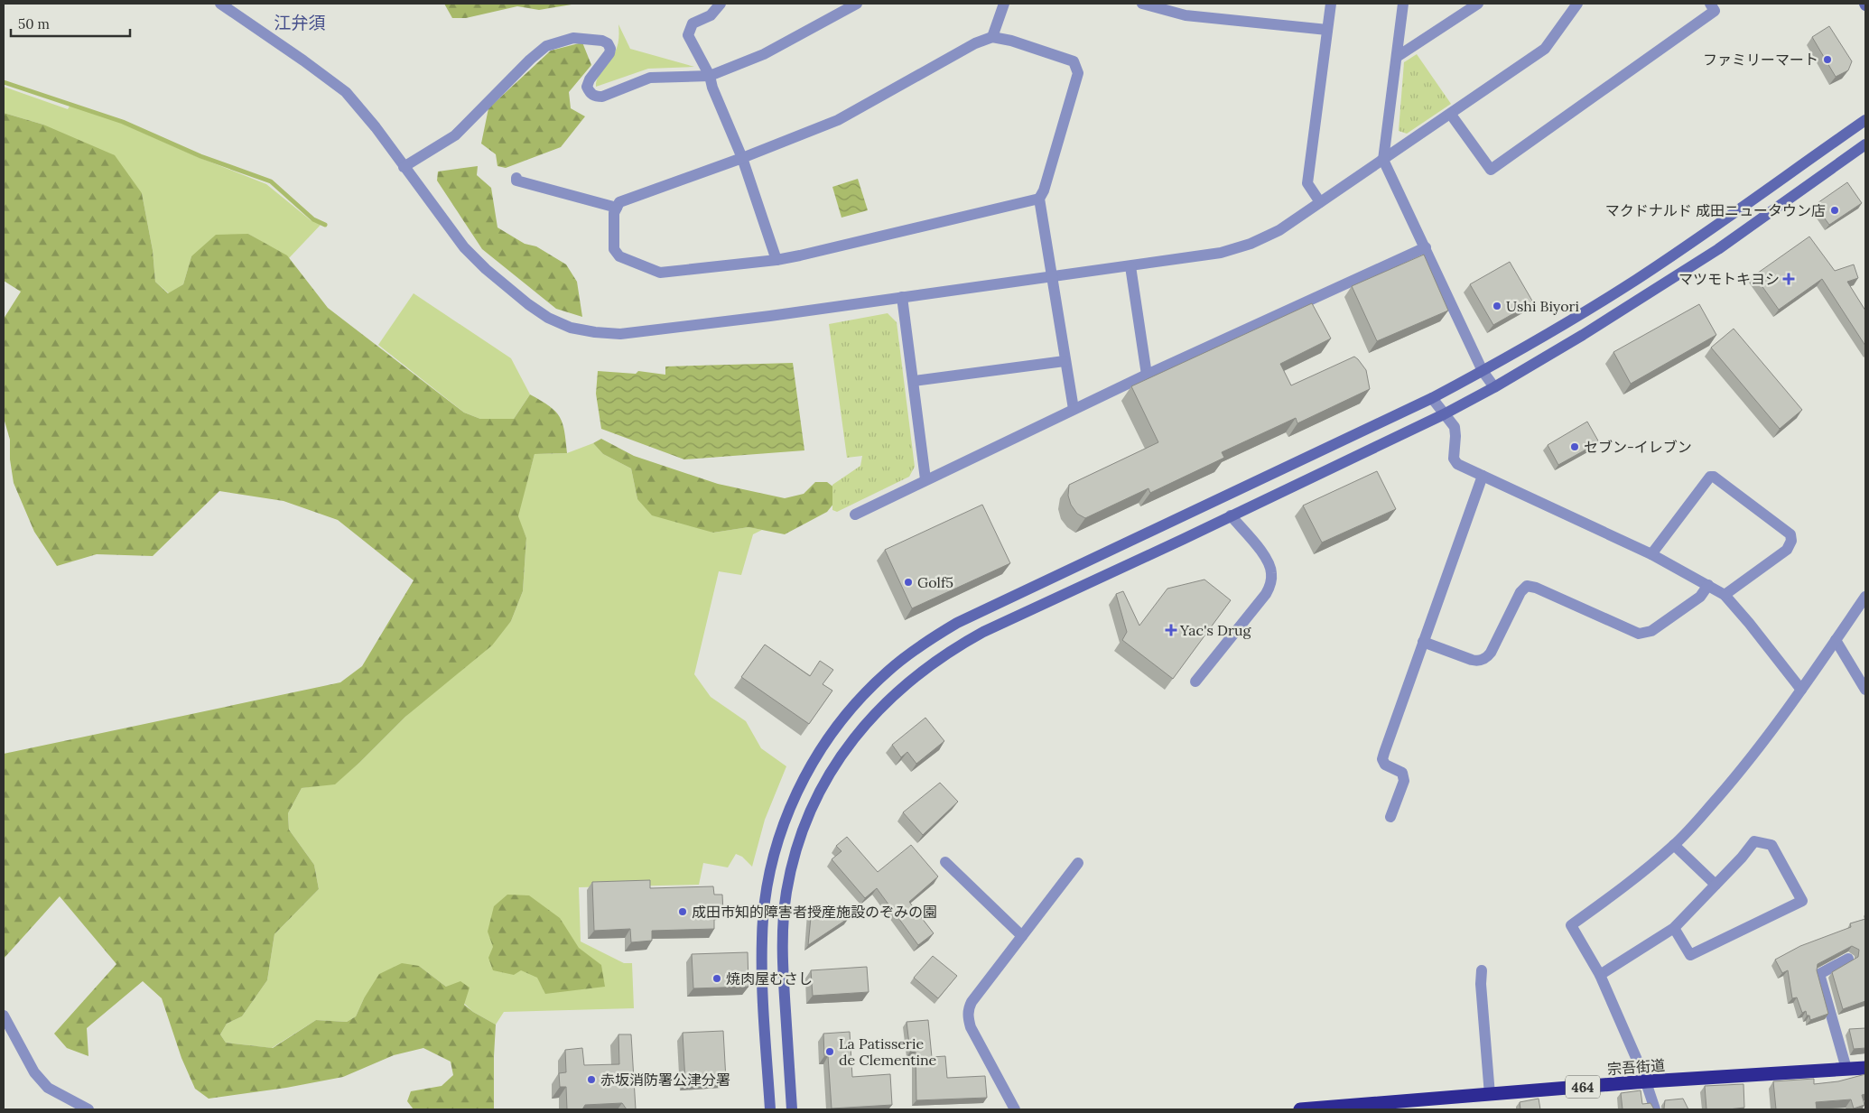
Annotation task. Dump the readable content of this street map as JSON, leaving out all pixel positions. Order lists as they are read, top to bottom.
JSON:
{
  "streets": {
    "highway": ["宗吾街道", "464"]
  },
  "districts": ["江弁須"],
  "places": {
    "other": [
      "ファミリーマート",
      "マクドナルド 成田ニュータウン店",
      "Ushi Biyori",
      "セブン-イレブン",
      "Golf5",
      "成田市知的障害者授産施設のぞみの園",
      "焼肉屋むさし",
      "La Patisserie de Clementine",
      "赤坂消防署公津分署"
    ],
    "health": ["マツモトキヨシ", "Yac's Drug"]
  },
  "scale_bar": "50 m"
}
